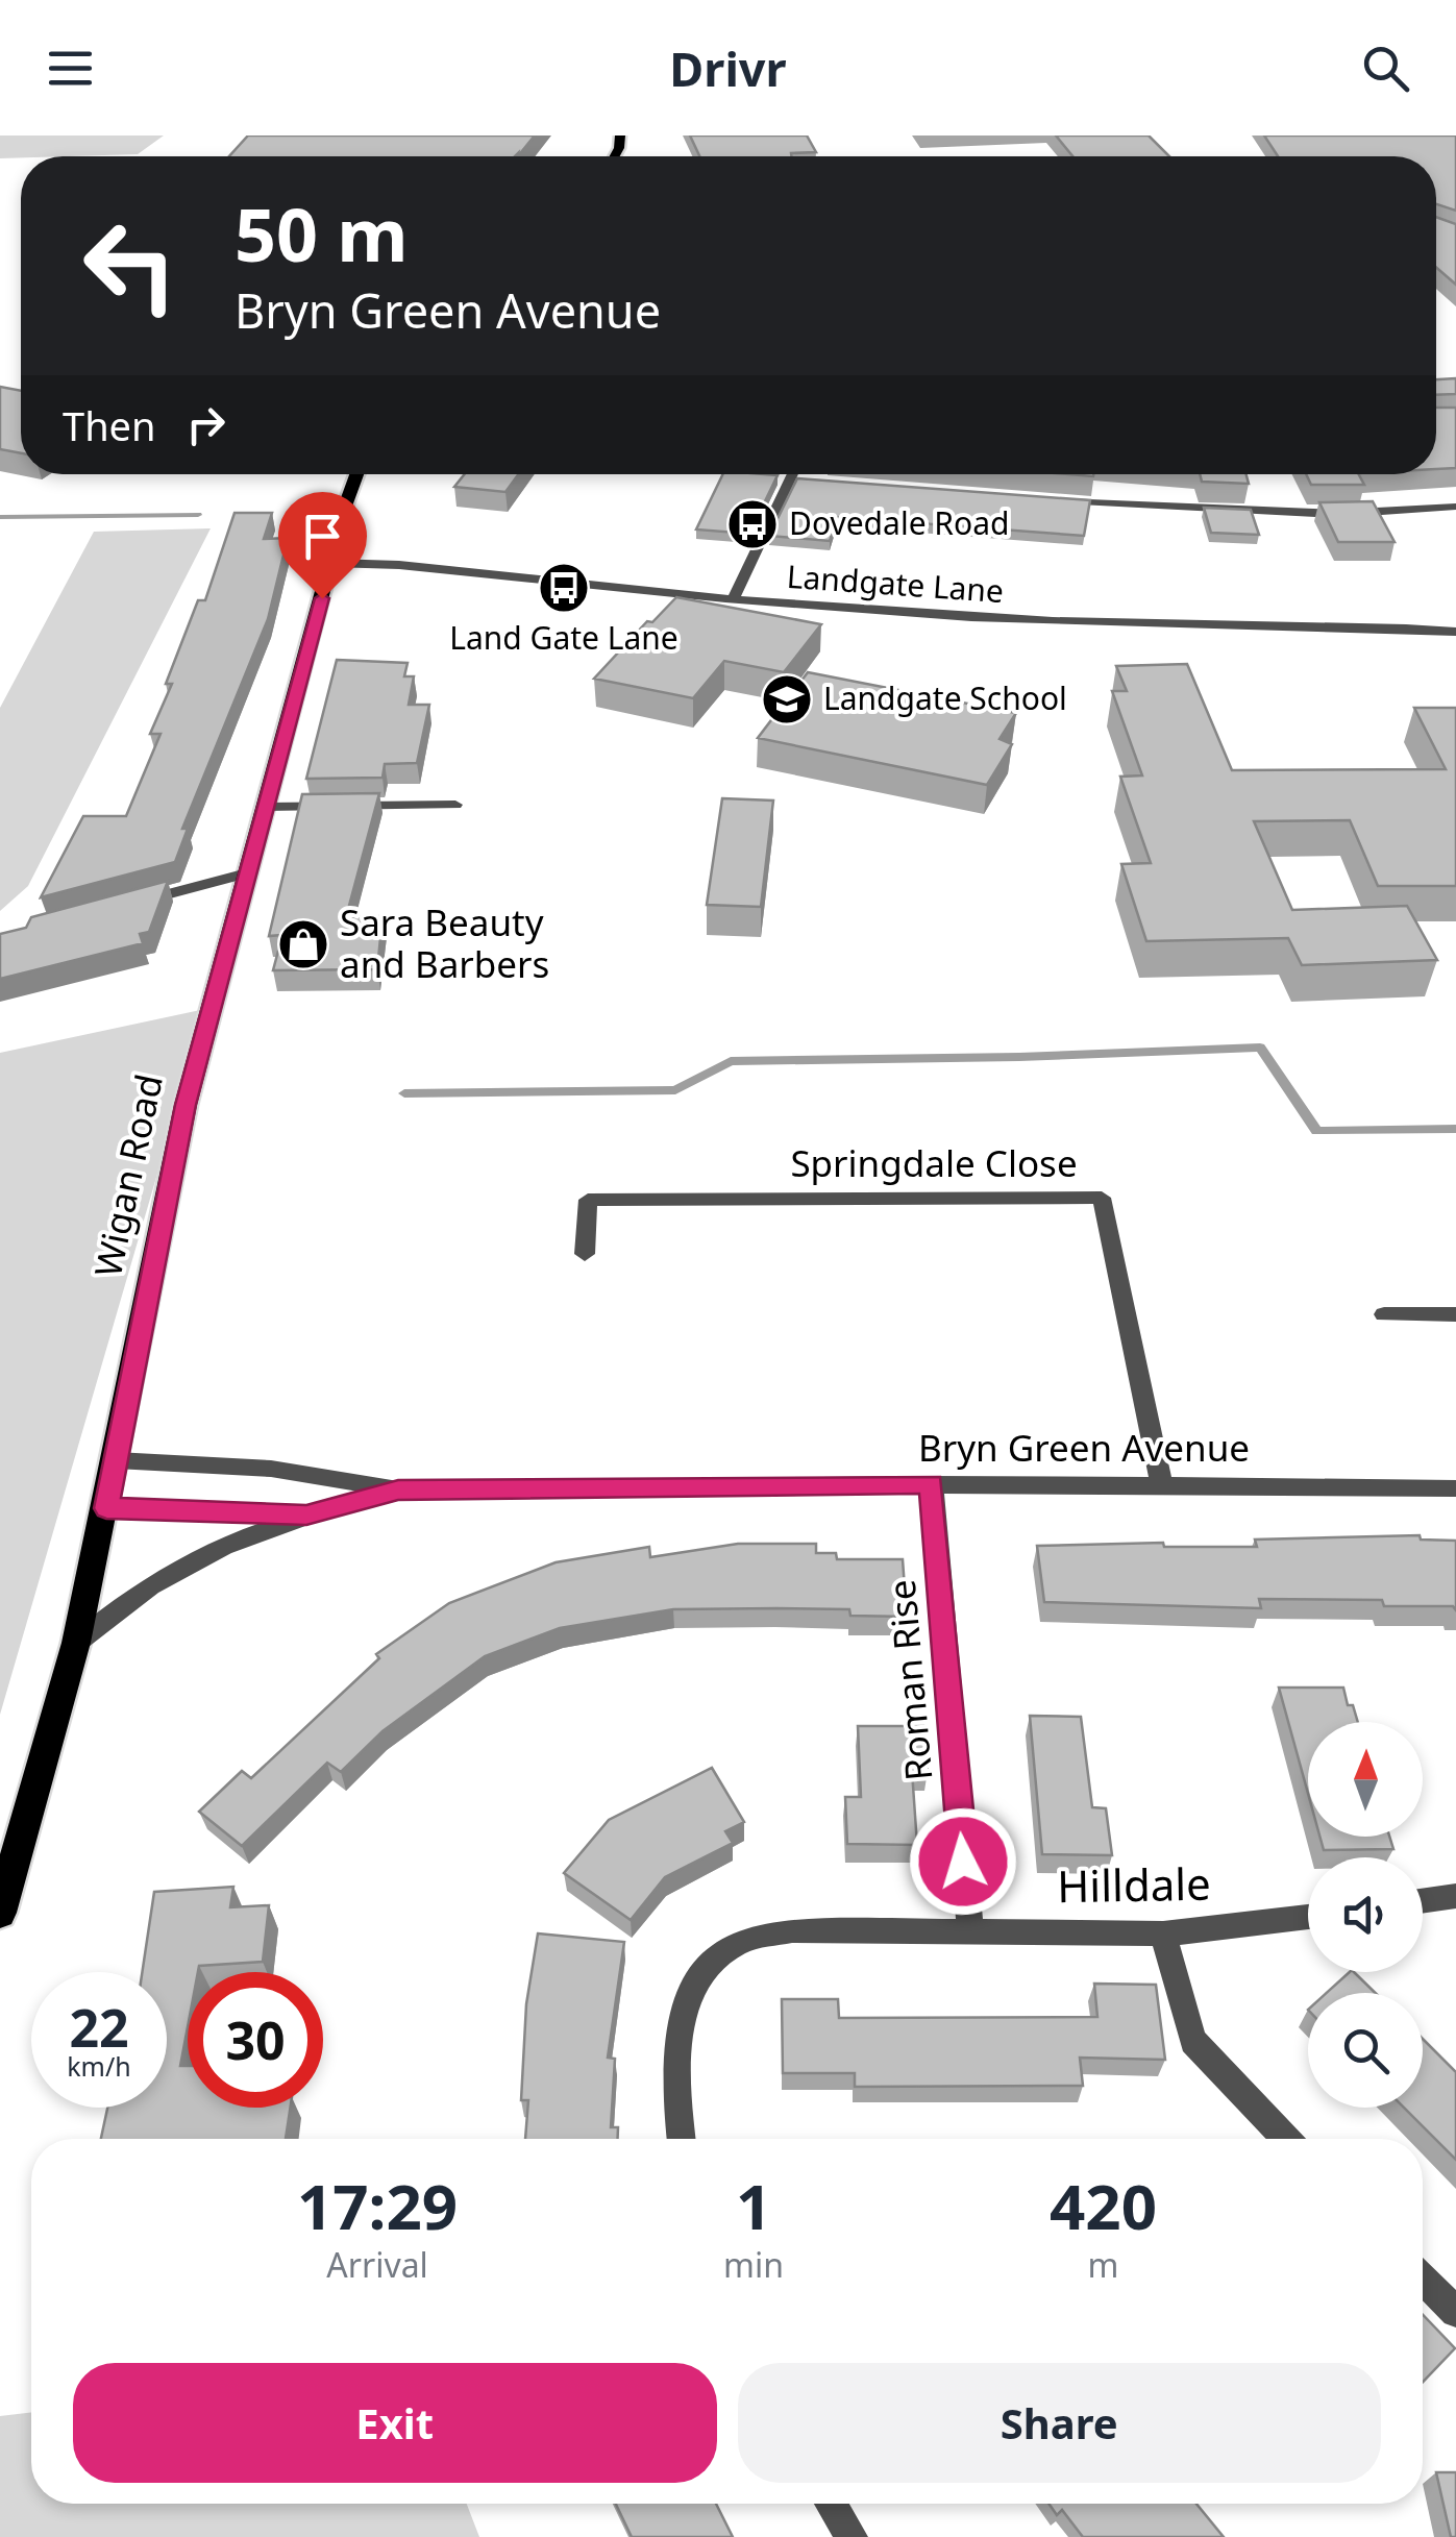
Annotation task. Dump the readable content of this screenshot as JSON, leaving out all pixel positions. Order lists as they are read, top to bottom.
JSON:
{
  "streets": {
    "main road": ["Wigan Road"],
    "street": [
      "Landgate Lane",
      "Springdale Close",
      "Bryn Green Avenue",
      "Roman Rise",
      "Hilldale"
    ]
  },
  "crossings": [
    ["Landgate Lane", "Wigan Road"],
    ["Springdale Close", "Bryn Green Avenue"],
    ["Wigan Road", "Bryn Green Avenue"],
    ["Bryn Green Avenue", "Roman Rise"],
    ["Roman Rise", "Hilldale"]
  ],
  "places": {
    "bus stop": ["Dovedale Road", "Land Gate Lane"],
    "school or university": ["Landgate School"],
    "shop": ["Sara Beauty and Barbers"]
  },
  "north": "top",
  "page": {
    "header": "Drivr",
    "turn": ["50 m", "Bryn Green Avenue"],
    "then": "Then",
    "speed": "22 km/h",
    "limit": "30",
    "eta": [
      "17:29",
      "Arrival",
      "1",
      "min",
      "420",
      "m"
    ],
    "buttons": ["Exit", "Share"]
  }
}
